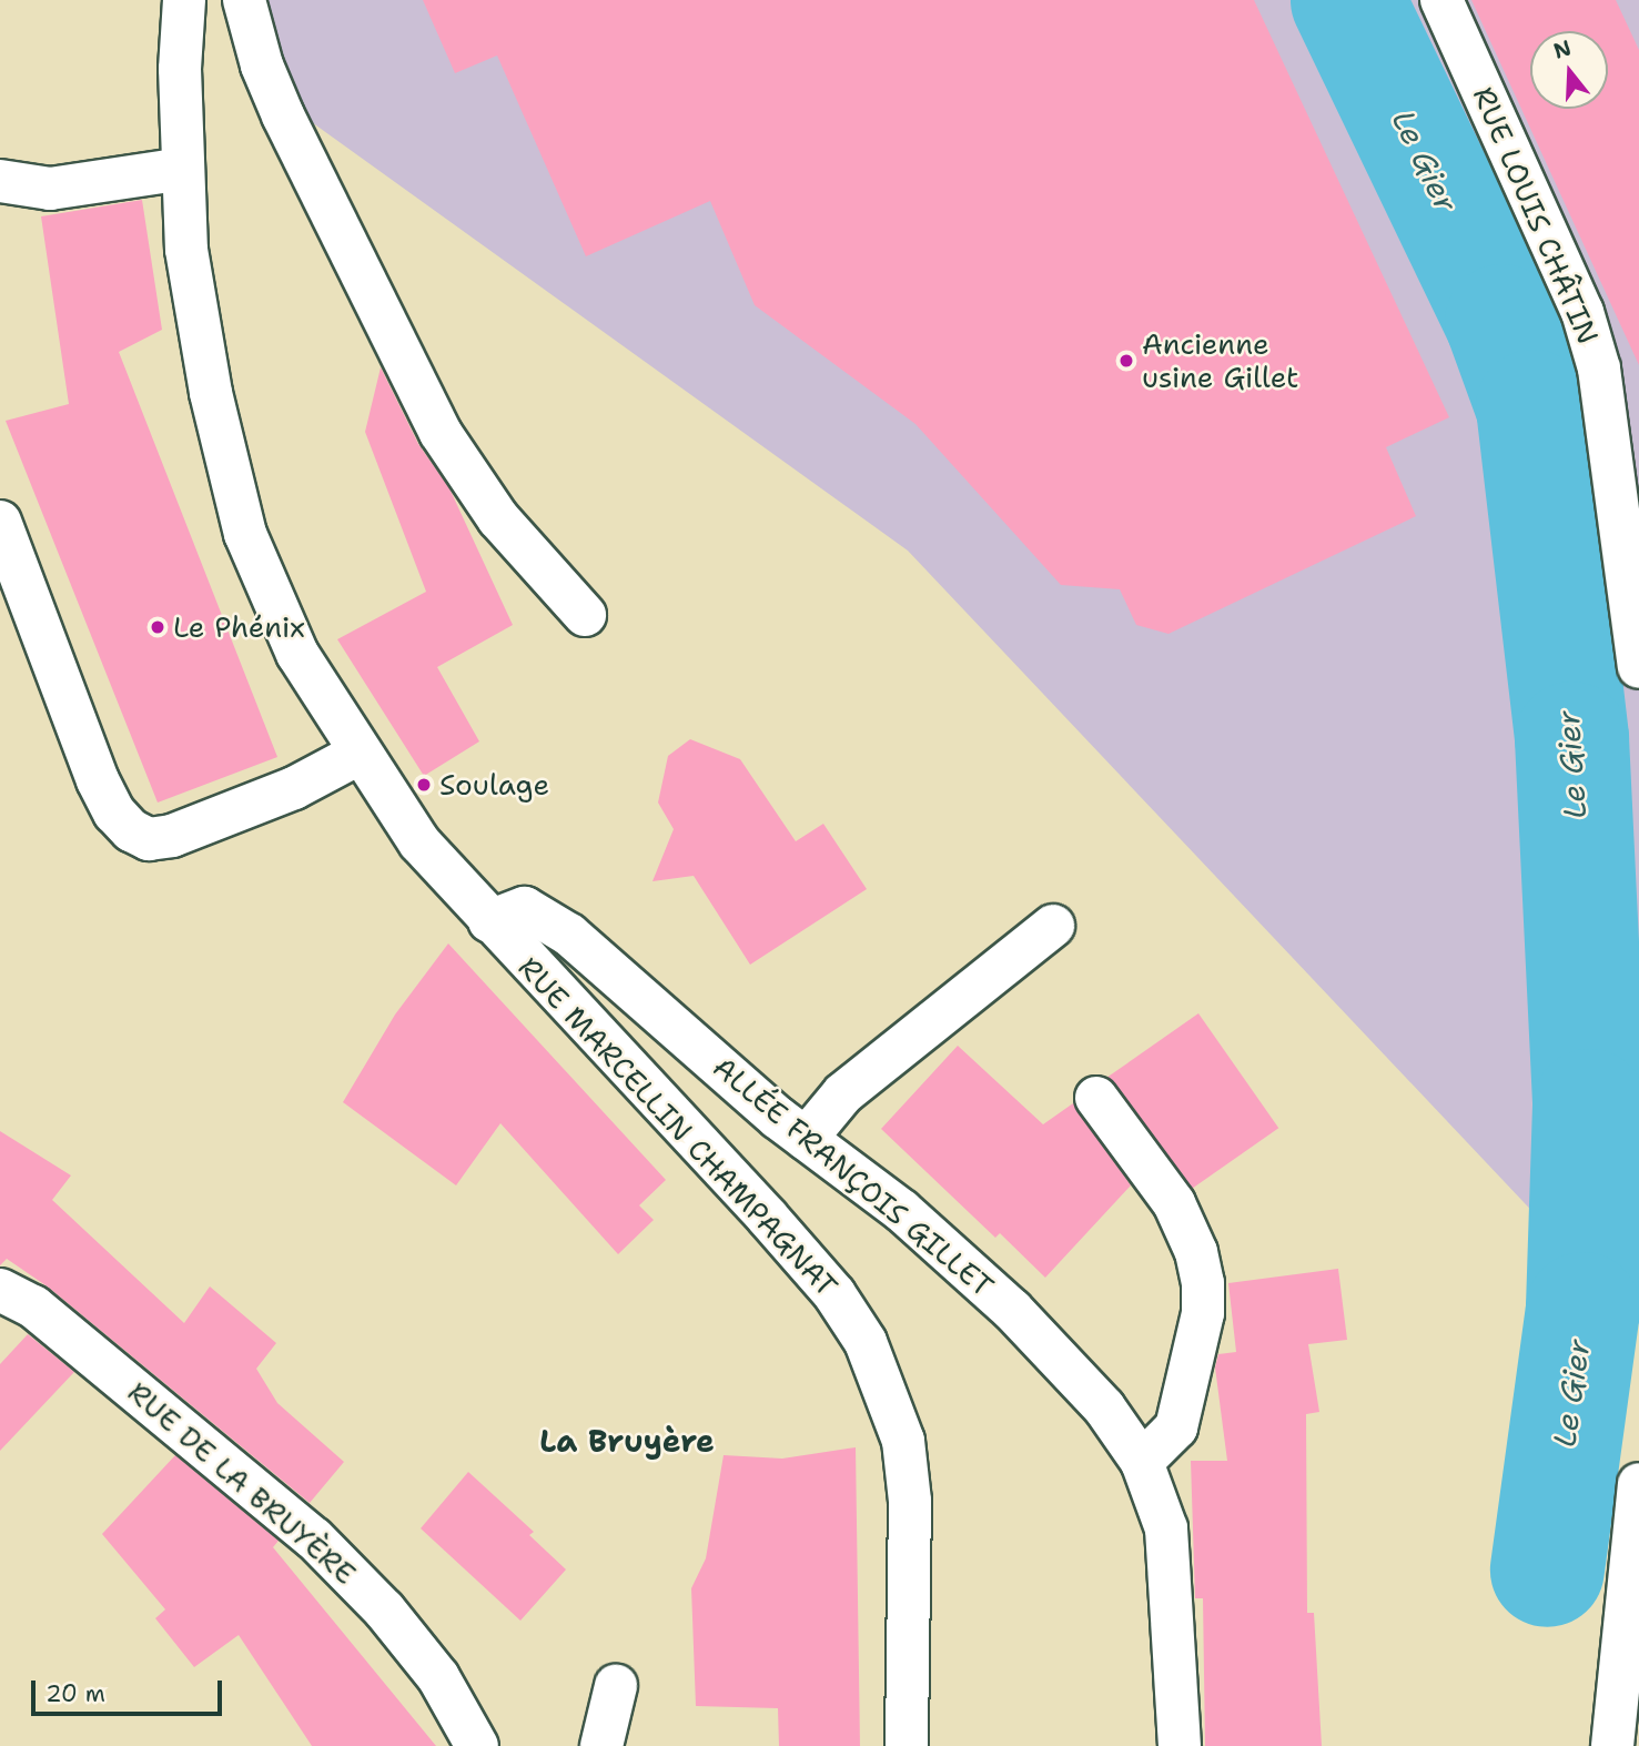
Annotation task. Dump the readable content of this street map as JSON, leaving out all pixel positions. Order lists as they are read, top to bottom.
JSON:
{
  "streets": {
    "main road": [
      "RUE LOUIS CHÂTIN",
      "RUE MARCELLIN CHAMPAGNAT",
      "ALLÉE FRANÇOIS GILLET",
      "RUE DE LA BRUYÈRE"
    ]
  },
  "crossings": [
    ["RUE MARCELLIN CHAMPAGNAT", "ALLÉE FRANÇOIS GILLET"]
  ],
  "districts": ["La Bruyère"],
  "water": ["Le Gier"],
  "places": ["Ancienne usine Gillet", "Le Phénix", "Soulage"],
  "scale_bar": "20 m",
  "north": "top"
}
